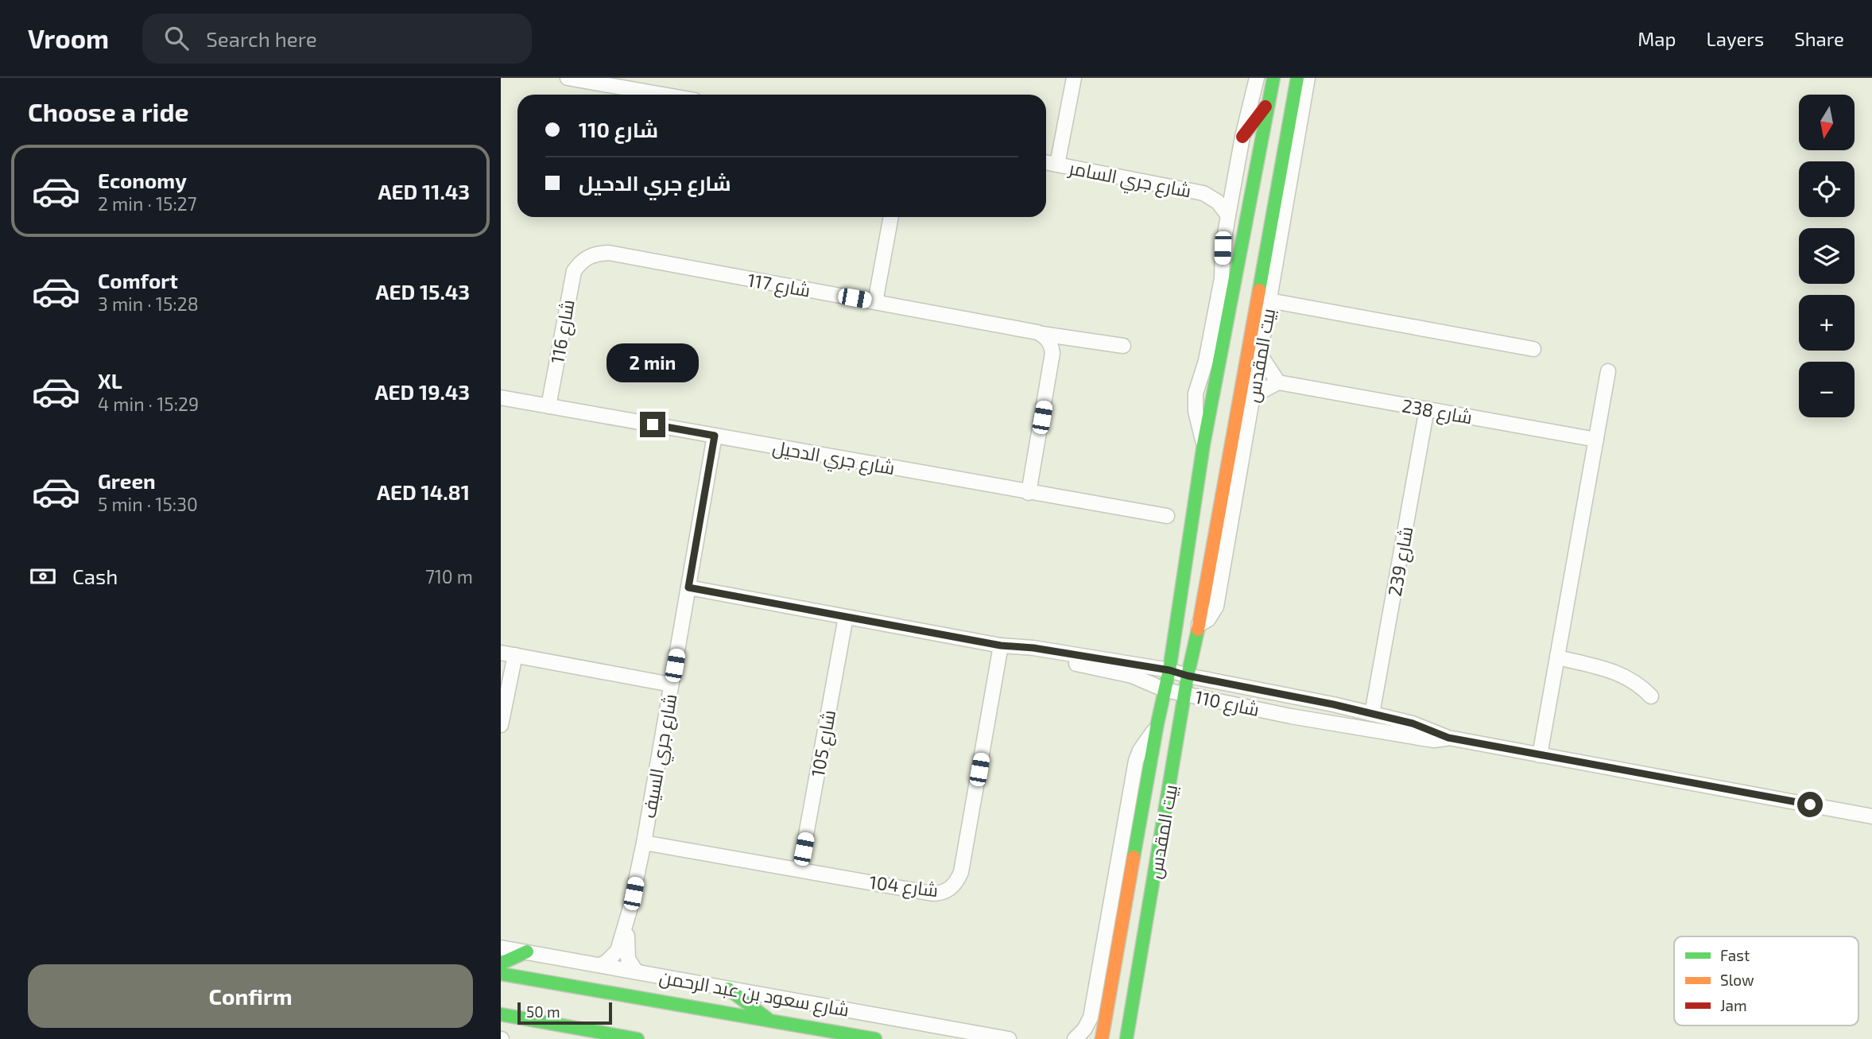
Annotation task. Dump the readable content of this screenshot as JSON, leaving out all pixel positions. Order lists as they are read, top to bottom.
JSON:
{
  "streets": {
    "street": [
      "شارع جري السامر",
      "شارع 117",
      "شارع 116",
      "بيت المقدس",
      "شارع 238",
      "شارع جري الدحيل",
      "شارع 239",
      "شارع 110",
      "شارع 105",
      "شارع جري السيف",
      "شارع 104",
      "شارع سعود بن عبد الرحمن"
    ]
  },
  "crossings": [
    ["شارع جري السامر", "بيت المقدس"],
    ["شارع 117", "شارع 116"],
    ["شارع 116", "شارع جري الدحيل"],
    ["بيت المقدس", "شارع 110"],
    ["شارع 238", "شارع 239"],
    ["شارع جري الدحيل", "شارع جري السيف"],
    ["شارع 239", "شارع 110"],
    ["شارع 110", "شارع 105"],
    ["شارع 110", "شارع جري السيف"],
    ["شارع 110", "شارع 104"],
    ["شارع 105", "شارع 104"],
    ["شارع جري السيف", "شارع 104"],
    ["شارع جري السيف", "شارع سعود بن عبد الرحمن"]
  ],
  "legend": ["Fast", "Slow", "Jam"],
  "scale_bar": "50 m",
  "north": "bottom",
  "page": {
    "header": "Vroom",
    "search": "Search here",
    "nav": ["Map", "Layers", "Share"],
    "heading": "Choose a ride",
    "map_buttons": ["+", "−"],
    "banner": ["شارع 110", "شارع جري الدحيل"],
    "list": [
      {
        "name": "Economy",
        "note": "2 min · 15:27",
        "value": "AED 11.43"
      },
      {
        "name": "Comfort",
        "note": "3 min · 15:28",
        "value": "AED 15.43"
      },
      {
        "name": "XL",
        "note": "4 min · 15:29",
        "value": "AED 19.43"
      },
      {
        "name": "Green",
        "note": "5 min · 15:30",
        "value": "AED 14.81"
      }
    ],
    "bubble": "2 min",
    "pay": ["Cash", "710 m"],
    "buttons": "Confirm",
    "scale": "50 m"
  }
}
